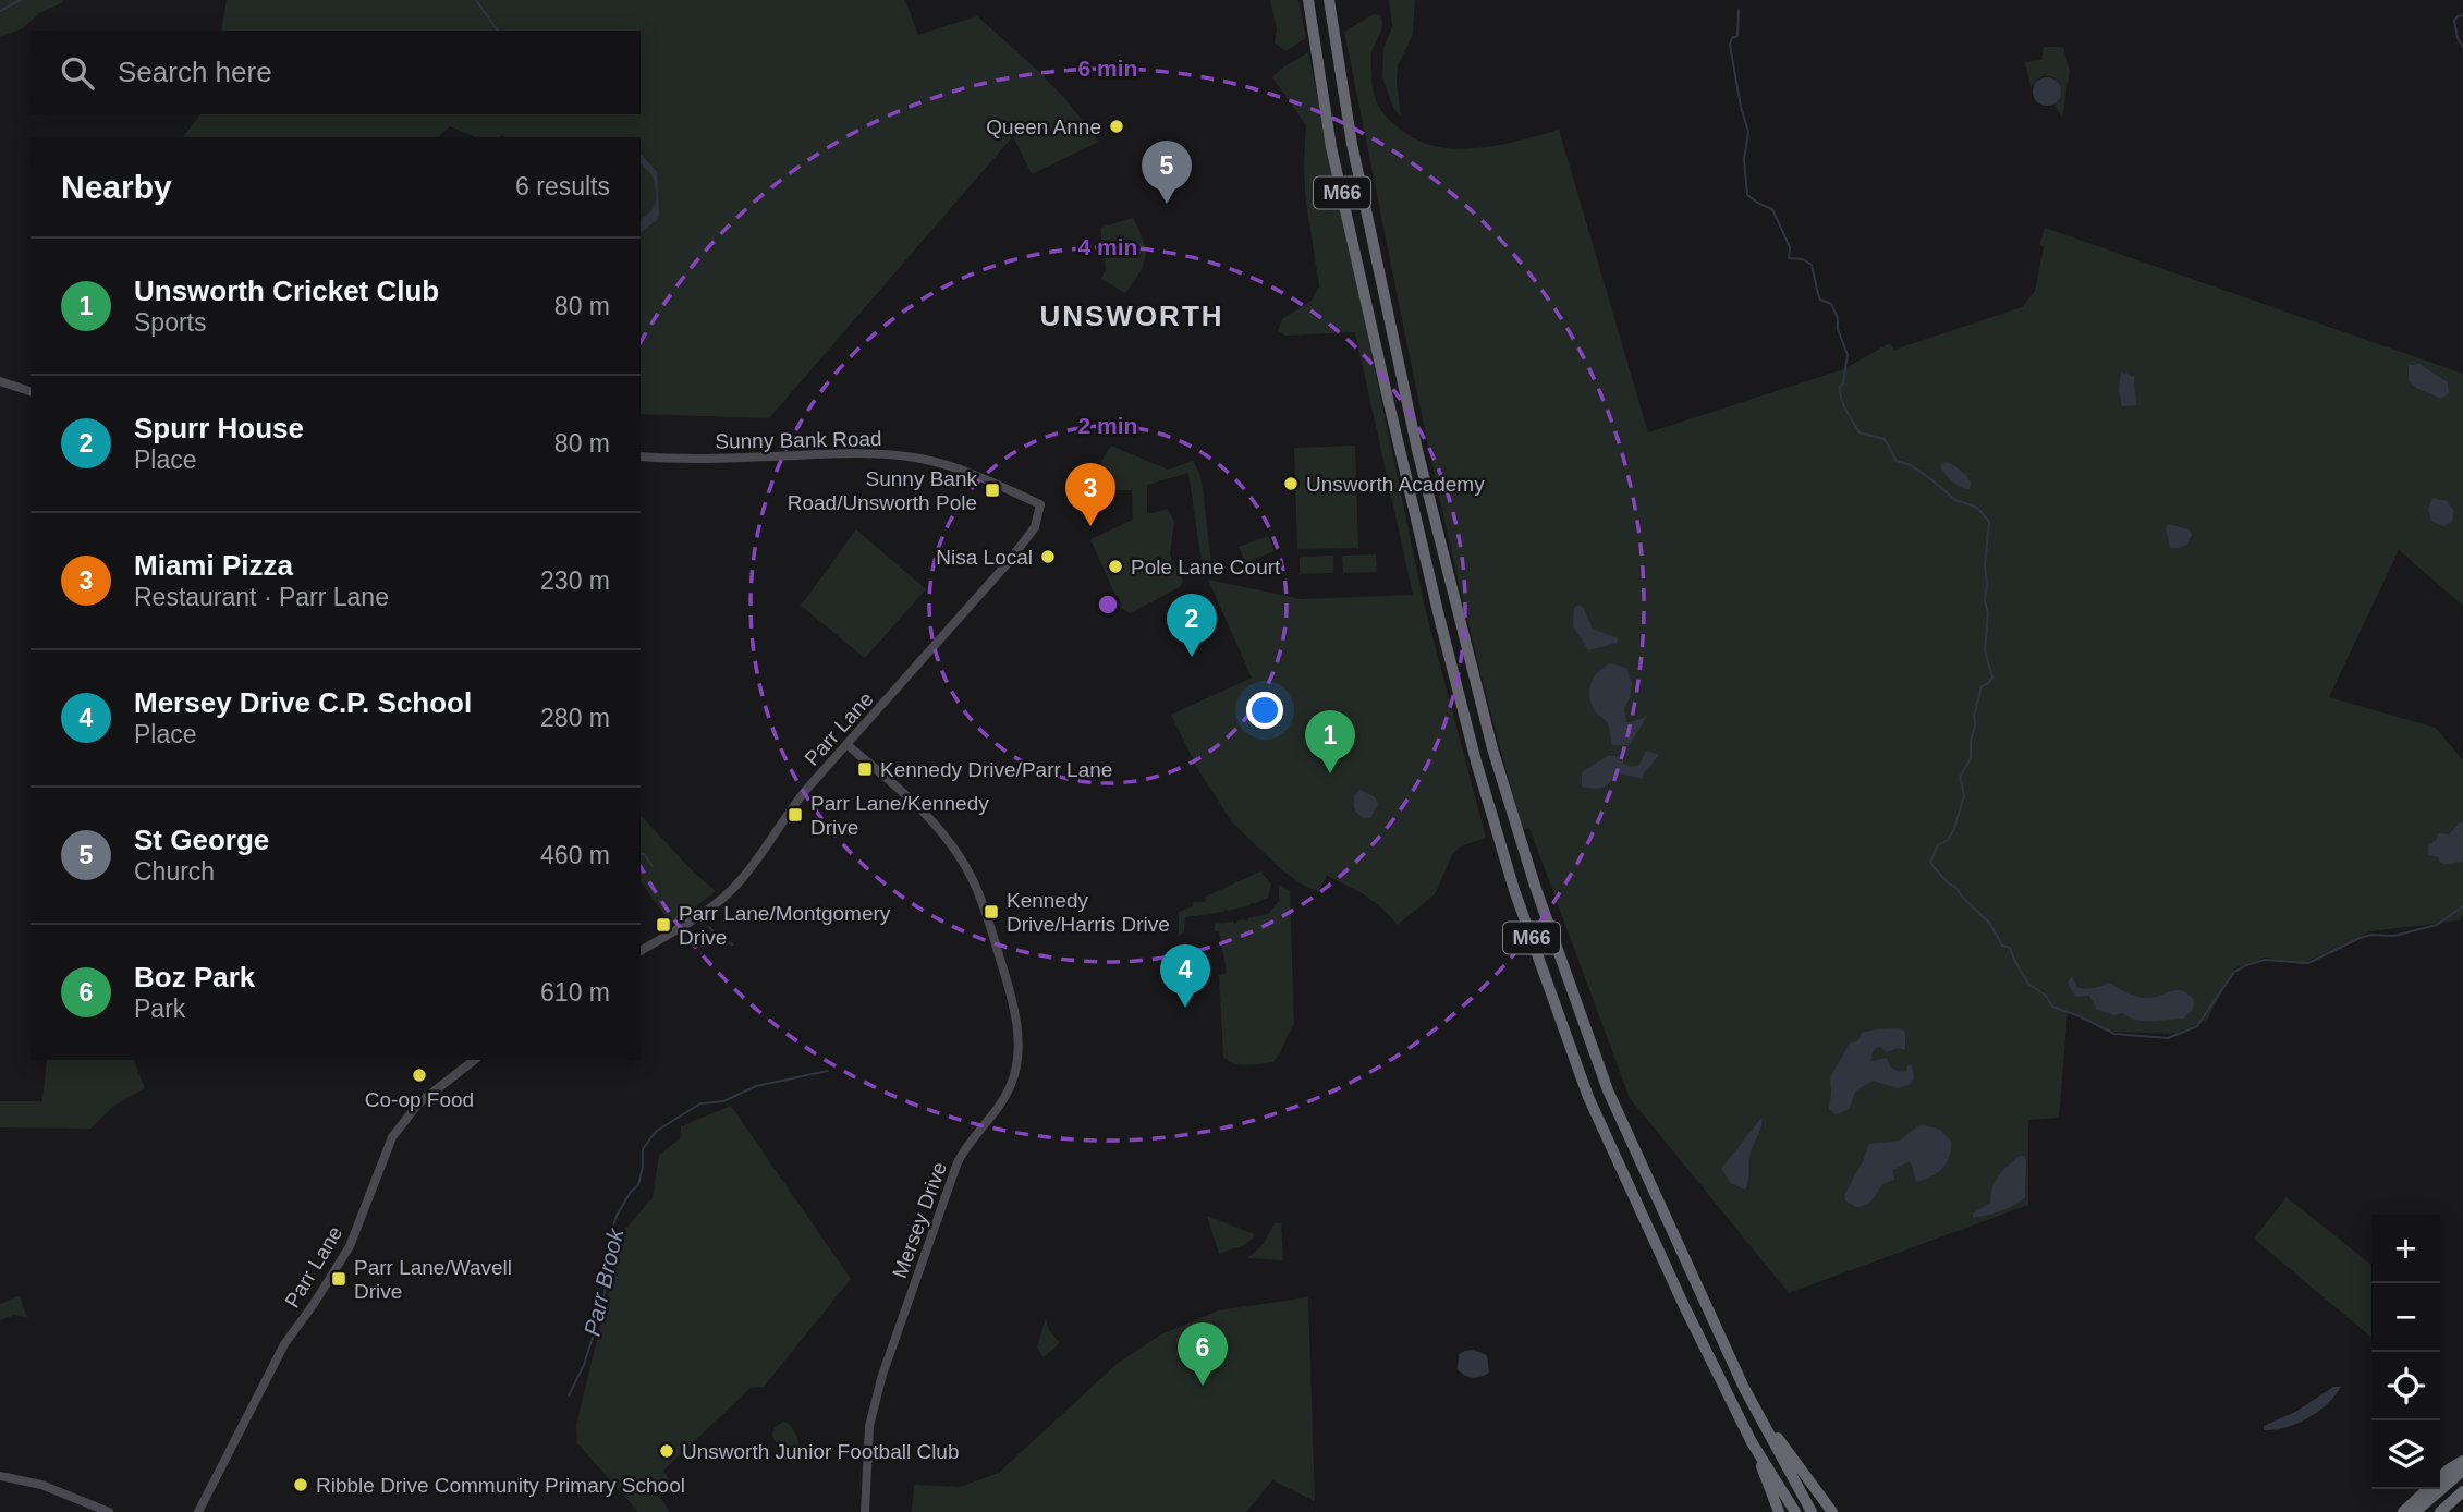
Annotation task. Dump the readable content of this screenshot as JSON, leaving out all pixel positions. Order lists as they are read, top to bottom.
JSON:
{
  "streets": {
    "highway": ["M66"],
    "street": ["Sunny Bank Road", "Parr Lane", "Mersey Drive"]
  },
  "crossings": [
    ["Sunny Bank Road", "Parr Lane"],
    ["Parr Lane", "Mersey Drive"]
  ],
  "districts": ["UNSWORTH"],
  "water": ["Parr Brook"],
  "places": {
    "other": [
      "Queen Anne",
      "Unsworth Academy",
      "Nisa Local",
      "Pole Lane Court",
      "Co-op Food",
      "Unsworth Junior Football Club",
      "Ribble Drive Community Primary School"
    ],
    "transit": [
      "Sunny Bank Road/Unsworth Pole",
      "Kennedy Drive/Parr Lane",
      "Parr Lane/Kennedy Drive",
      "Kennedy Drive/Harris Drive",
      "Parr Lane/Montgomery Drive",
      "Parr Lane/Wavell Drive"
    ]
  },
  "page": {
    "search": "Search here",
    "heading": ["Nearby", "6 results"],
    "pins": [
      "5",
      "3",
      "2",
      "1",
      "4",
      "6"
    ],
    "list": [
      {
        "mark": "1",
        "name": "Unsworth Cricket Club",
        "note": "Sports",
        "value": "80 m"
      },
      {
        "mark": "2",
        "name": "Spurr House",
        "note": "Place",
        "value": "80 m"
      },
      {
        "mark": "3",
        "name": "Miami Pizza",
        "note": "Restaurant · Parr Lane",
        "value": "230 m"
      },
      {
        "mark": "4",
        "name": "Mersey Drive C.P. School",
        "note": "Place",
        "value": "280 m"
      },
      {
        "mark": "5",
        "name": "St George",
        "note": "Church",
        "value": "460 m"
      },
      {
        "mark": "6",
        "name": "Boz Park",
        "note": "Park",
        "value": "610 m"
      }
    ],
    "map_buttons": ["+", "−"]
  },
  "rings": ["6 min", "4 min", "2 min"]
}
